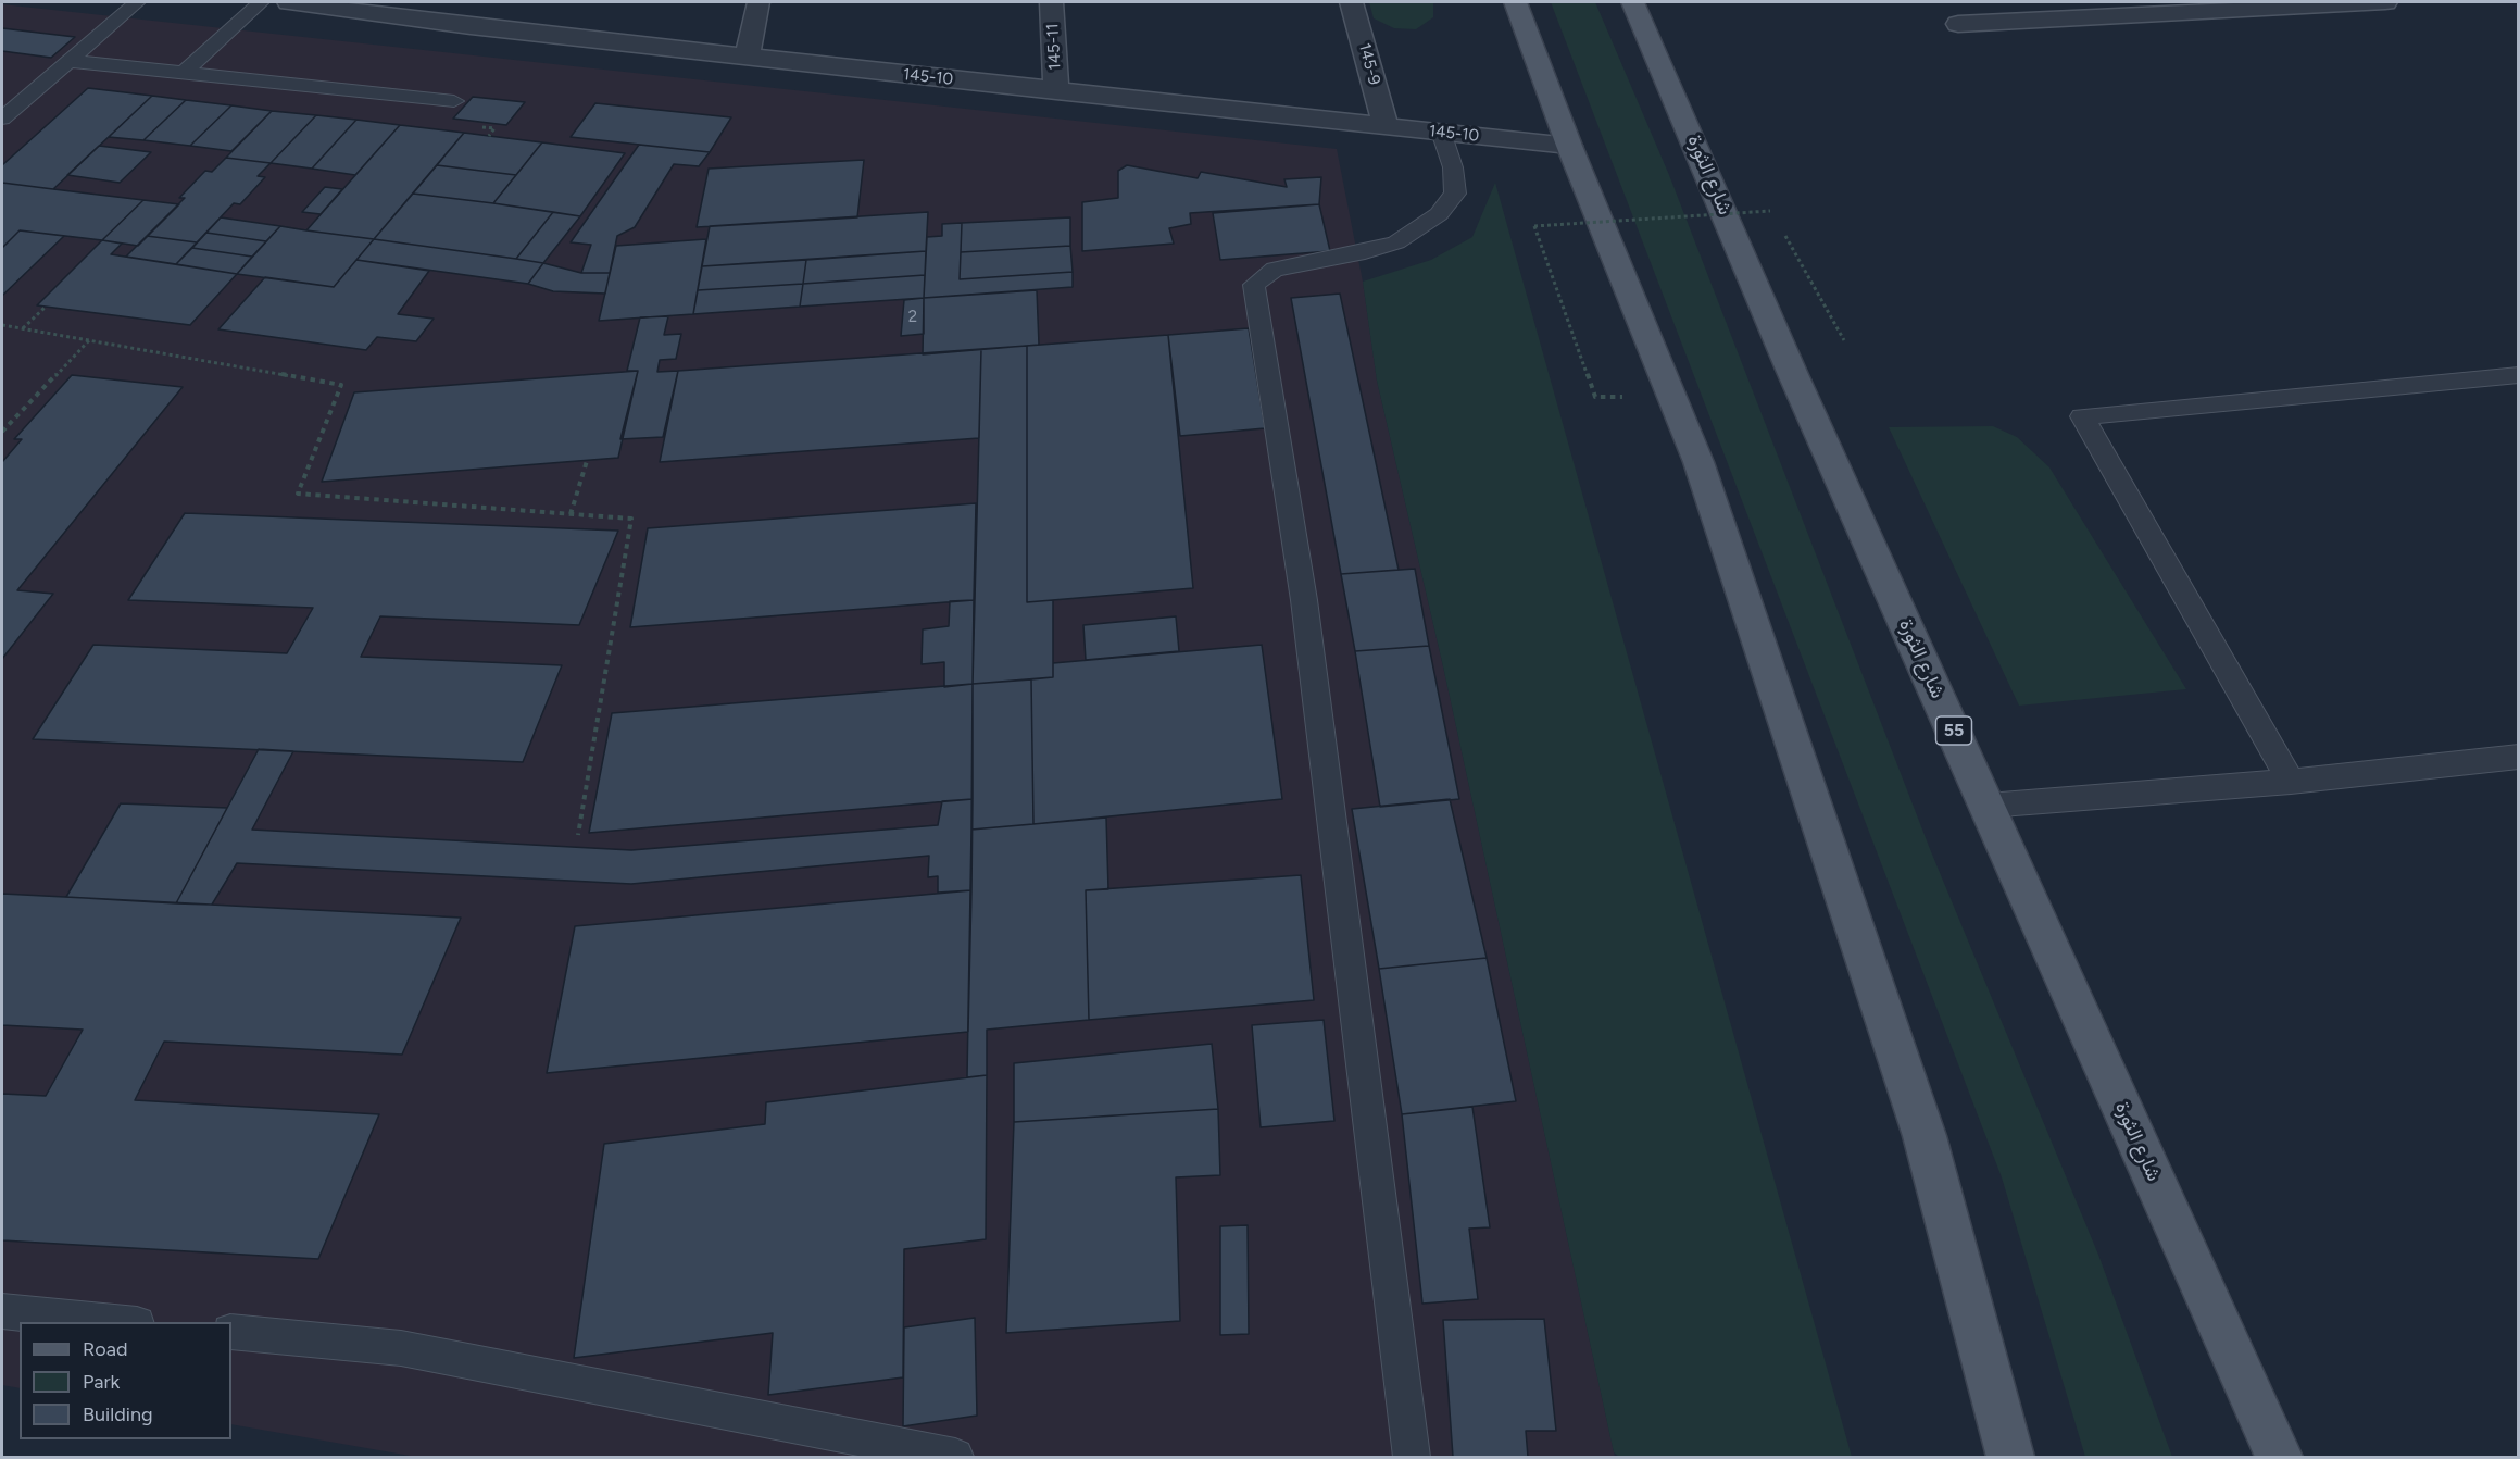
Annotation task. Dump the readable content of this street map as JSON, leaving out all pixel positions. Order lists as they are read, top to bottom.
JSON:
{
  "streets": {
    "main road": ["شارع الثورة", "55"],
    "street": ["145-11", "145-9", "145-10"]
  },
  "crossings": [
    ["145-11", "145-10"],
    ["145-9", "145-10"]
  ],
  "house_numbers": ["2"],
  "legend": ["Road", "Park", "Building"]
}
